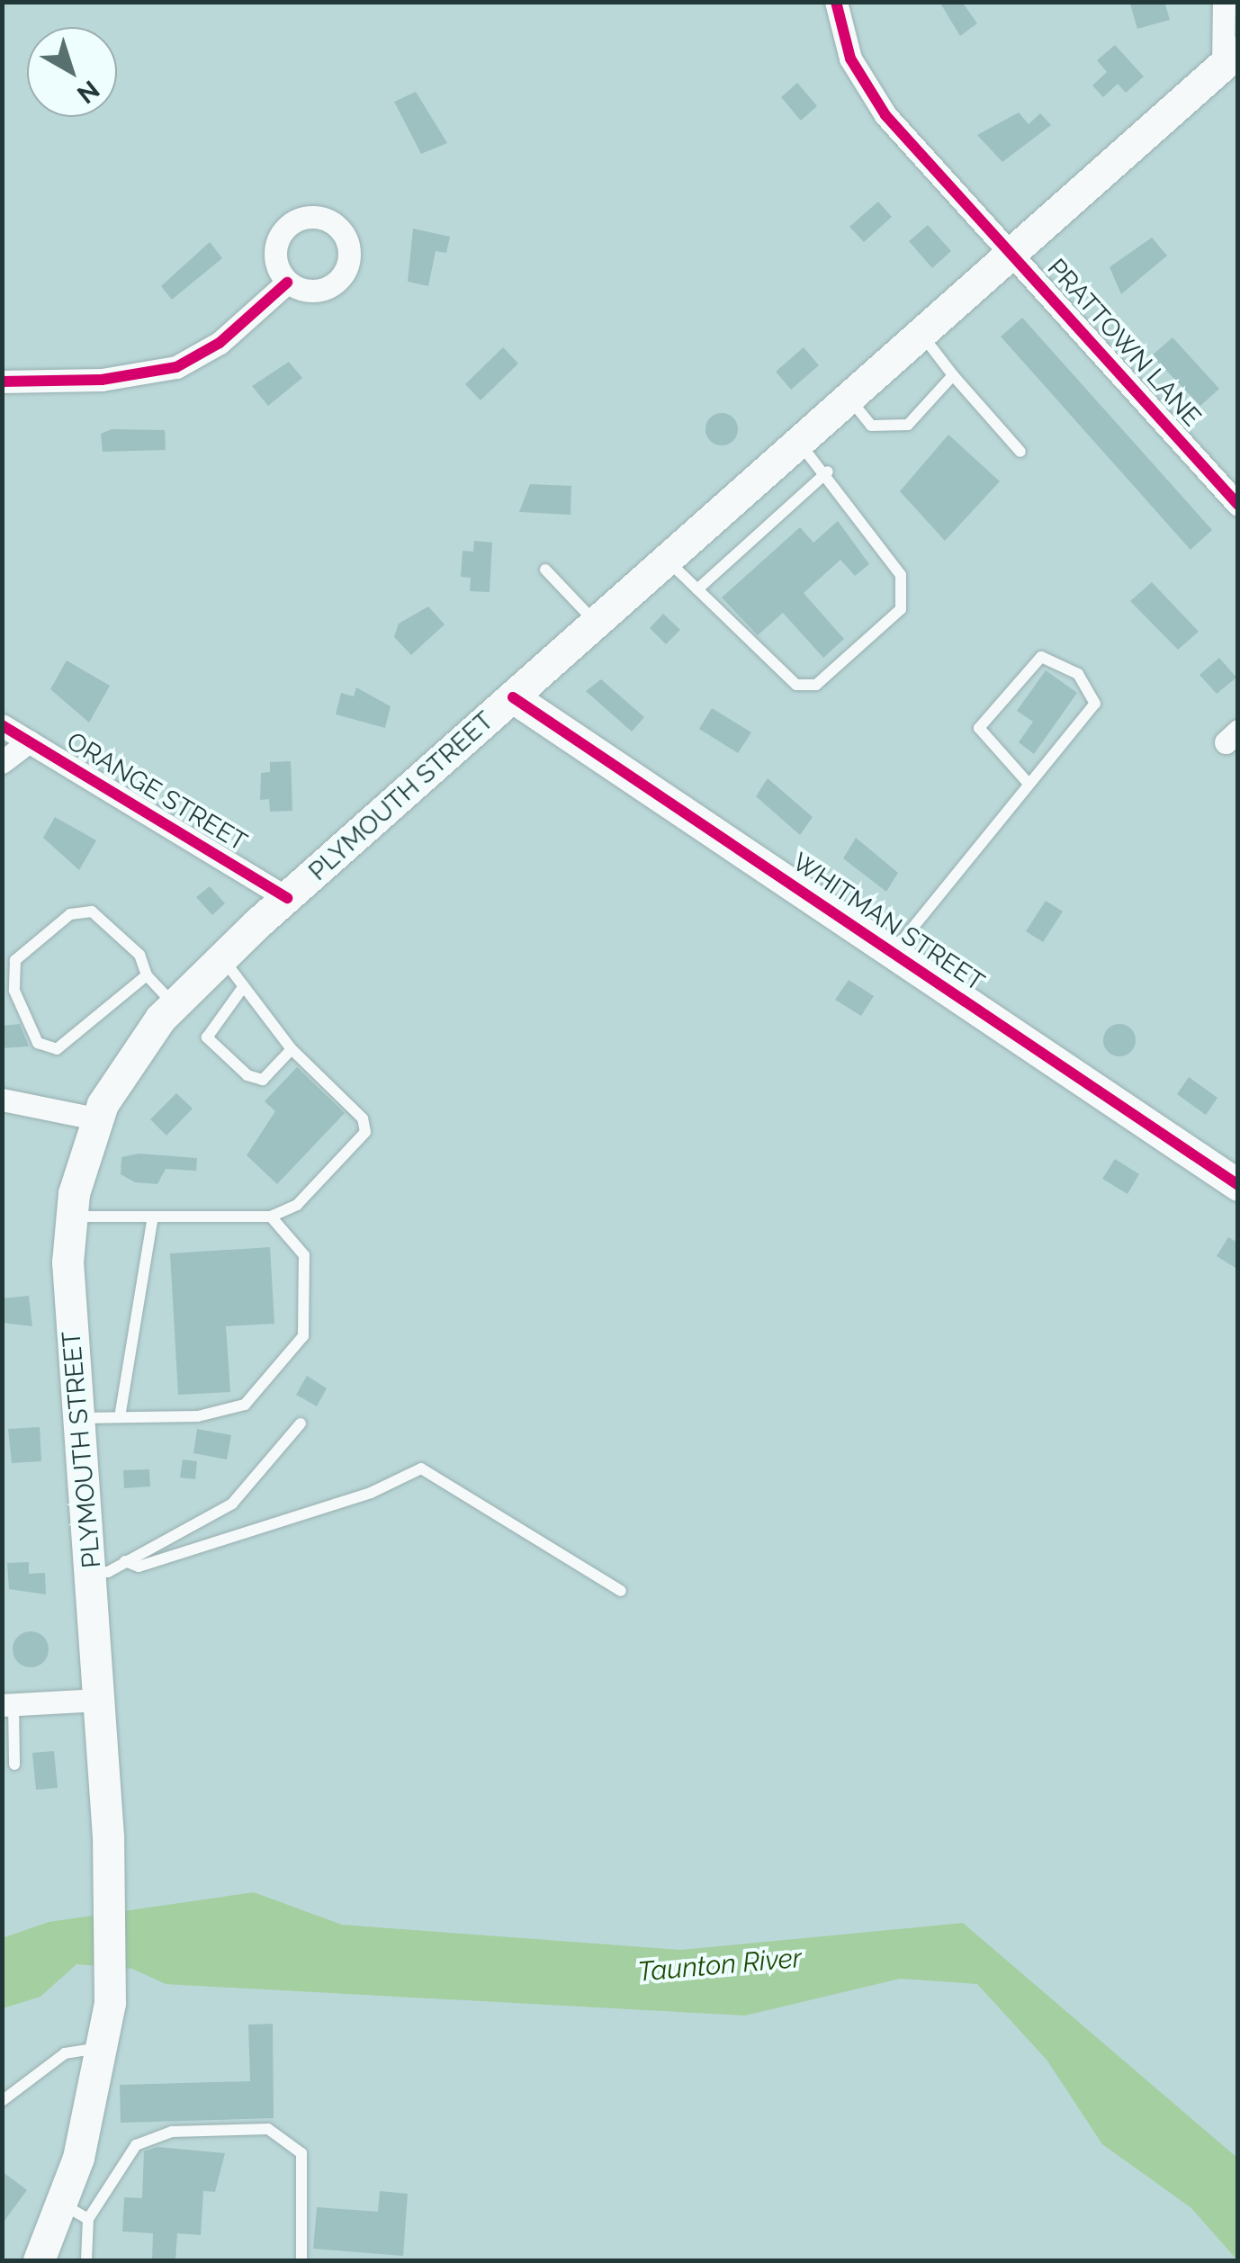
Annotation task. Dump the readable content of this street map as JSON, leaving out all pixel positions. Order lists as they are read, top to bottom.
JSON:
{
  "streets": {
    "main road": ["PLYMOUTH STREET", "WHITMAN STREET"],
    "street": ["PRATTOWN LANE", "ORANGE STREET"]
  },
  "crossings": [
    ["PRATTOWN LANE", "PLYMOUTH STREET"],
    ["ORANGE STREET", "PLYMOUTH STREET"],
    ["PLYMOUTH STREET", "WHITMAN STREET"]
  ],
  "water": ["Taunton River"],
  "north": "bottom right"
}
